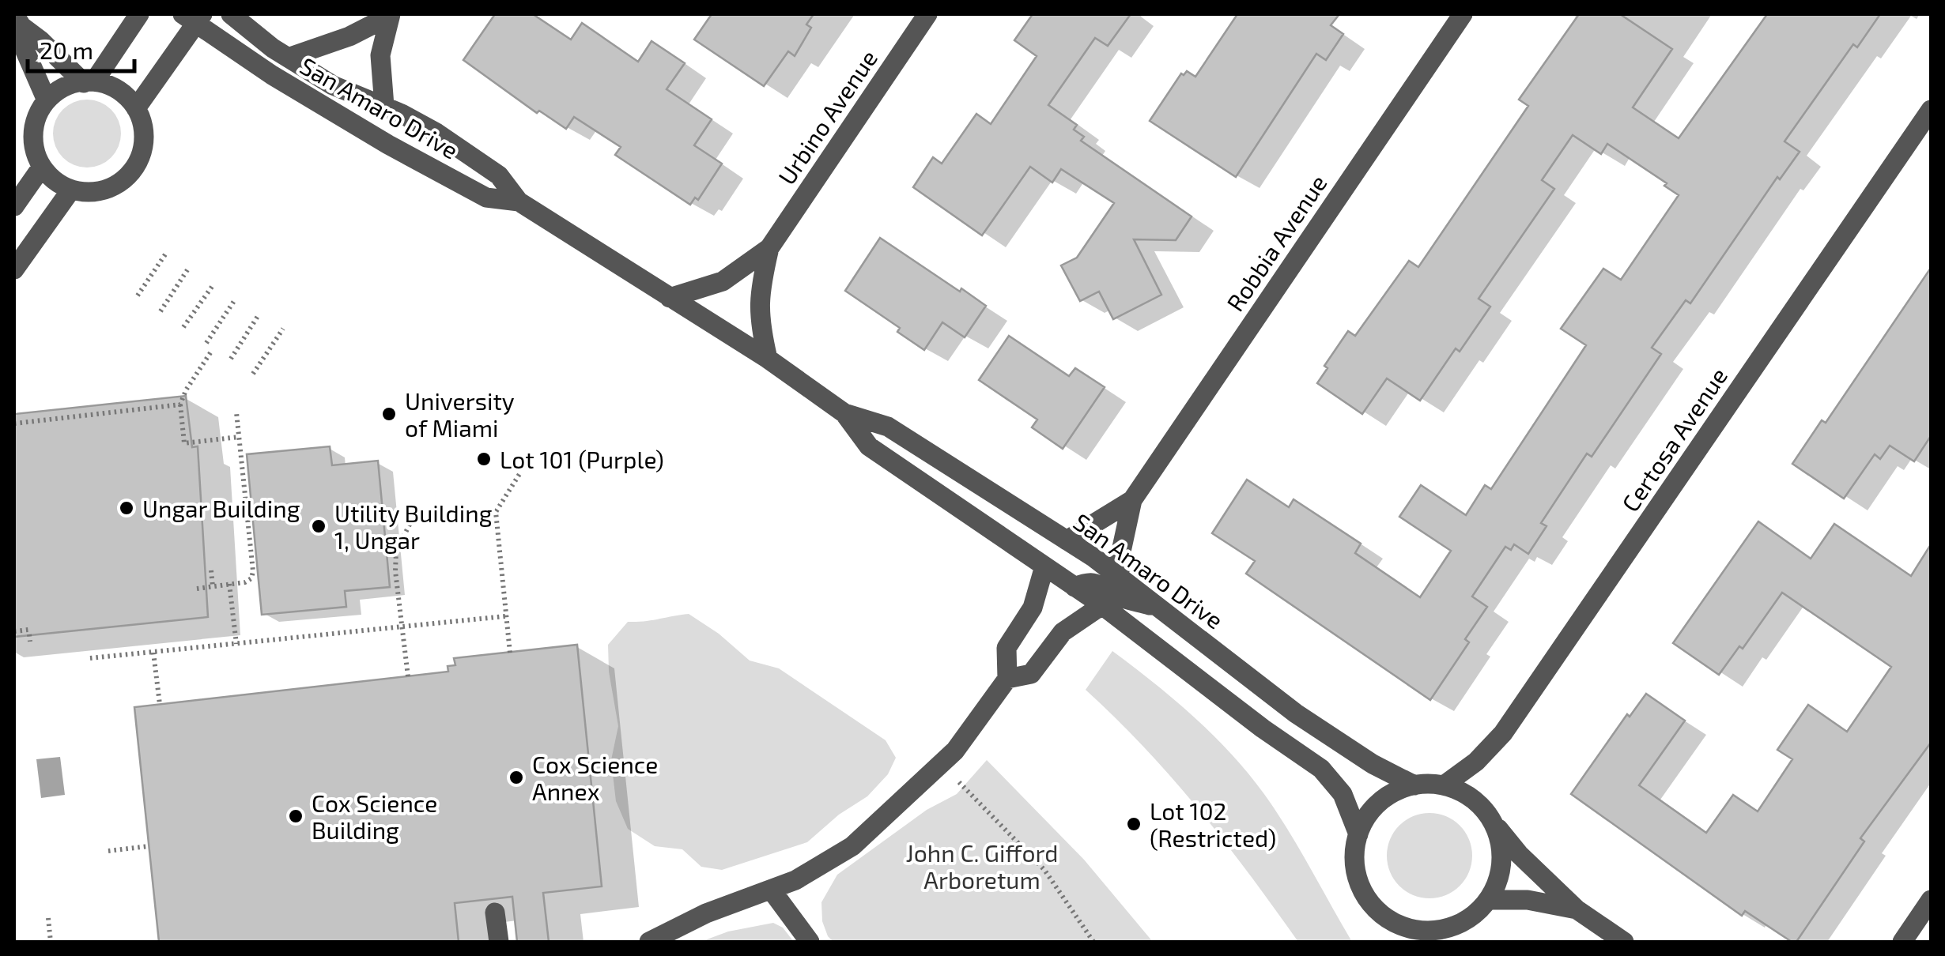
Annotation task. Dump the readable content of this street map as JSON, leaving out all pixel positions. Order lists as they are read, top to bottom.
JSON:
{
  "streets": {
    "street": [
      "San Amaro Drive",
      "Urbino Avenue",
      "Robbia Avenue",
      "Certosa Avenue"
    ]
  },
  "crossings": [
    ["San Amaro Drive", "Urbino Avenue"],
    ["San Amaro Drive", "Robbia Avenue"],
    ["San Amaro Drive", "Certosa Avenue"]
  ],
  "parks": ["John C. Gifford Arboretum"],
  "places": [
    "University of Miami",
    "Lot 101 (Purple)",
    "Ungar Building",
    "Utility Building 1, Ungar",
    "Cox Science Annex",
    "Cox Science Building",
    "Lot 102 (Restricted)"
  ],
  "scale_bar": "20 m"
}
